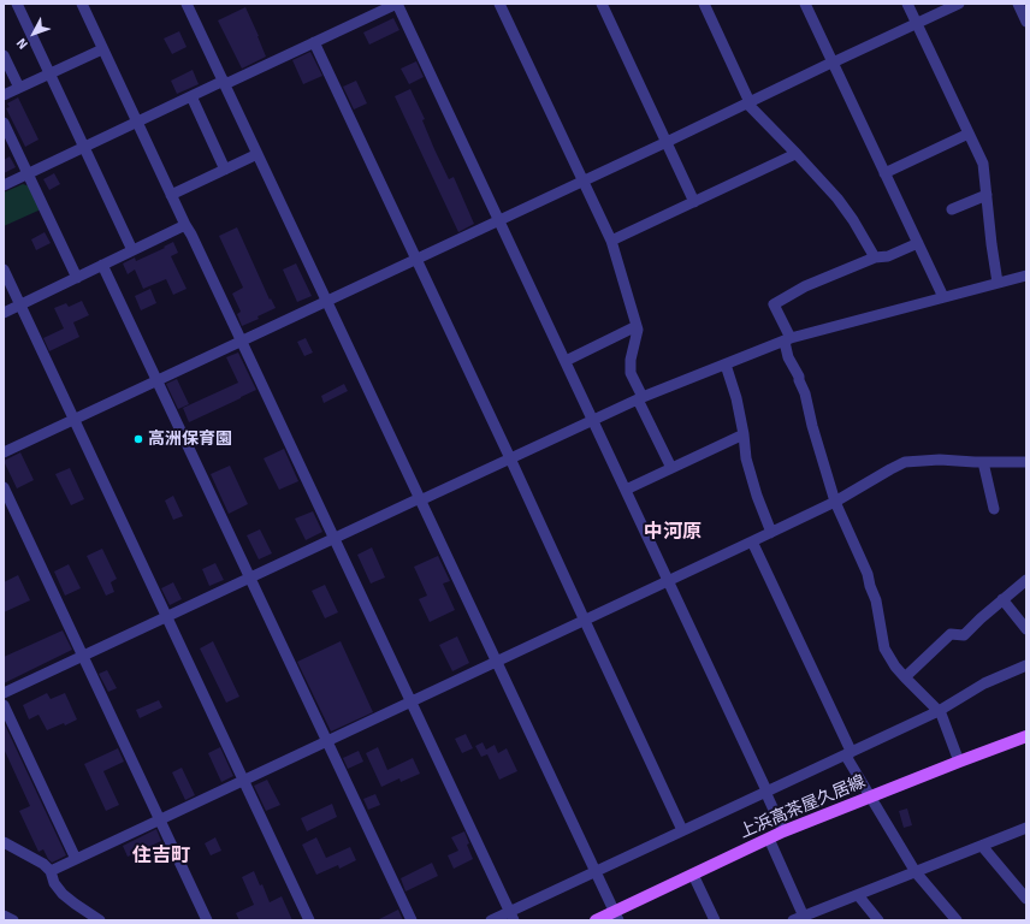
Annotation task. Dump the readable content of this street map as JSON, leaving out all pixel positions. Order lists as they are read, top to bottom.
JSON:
{
  "streets": {
    "main road": ["上浜高茶屋久居線"]
  },
  "districts": ["中河原", "住吉町"],
  "places": ["高洲保育園"],
  "north": "bottom left"
}
